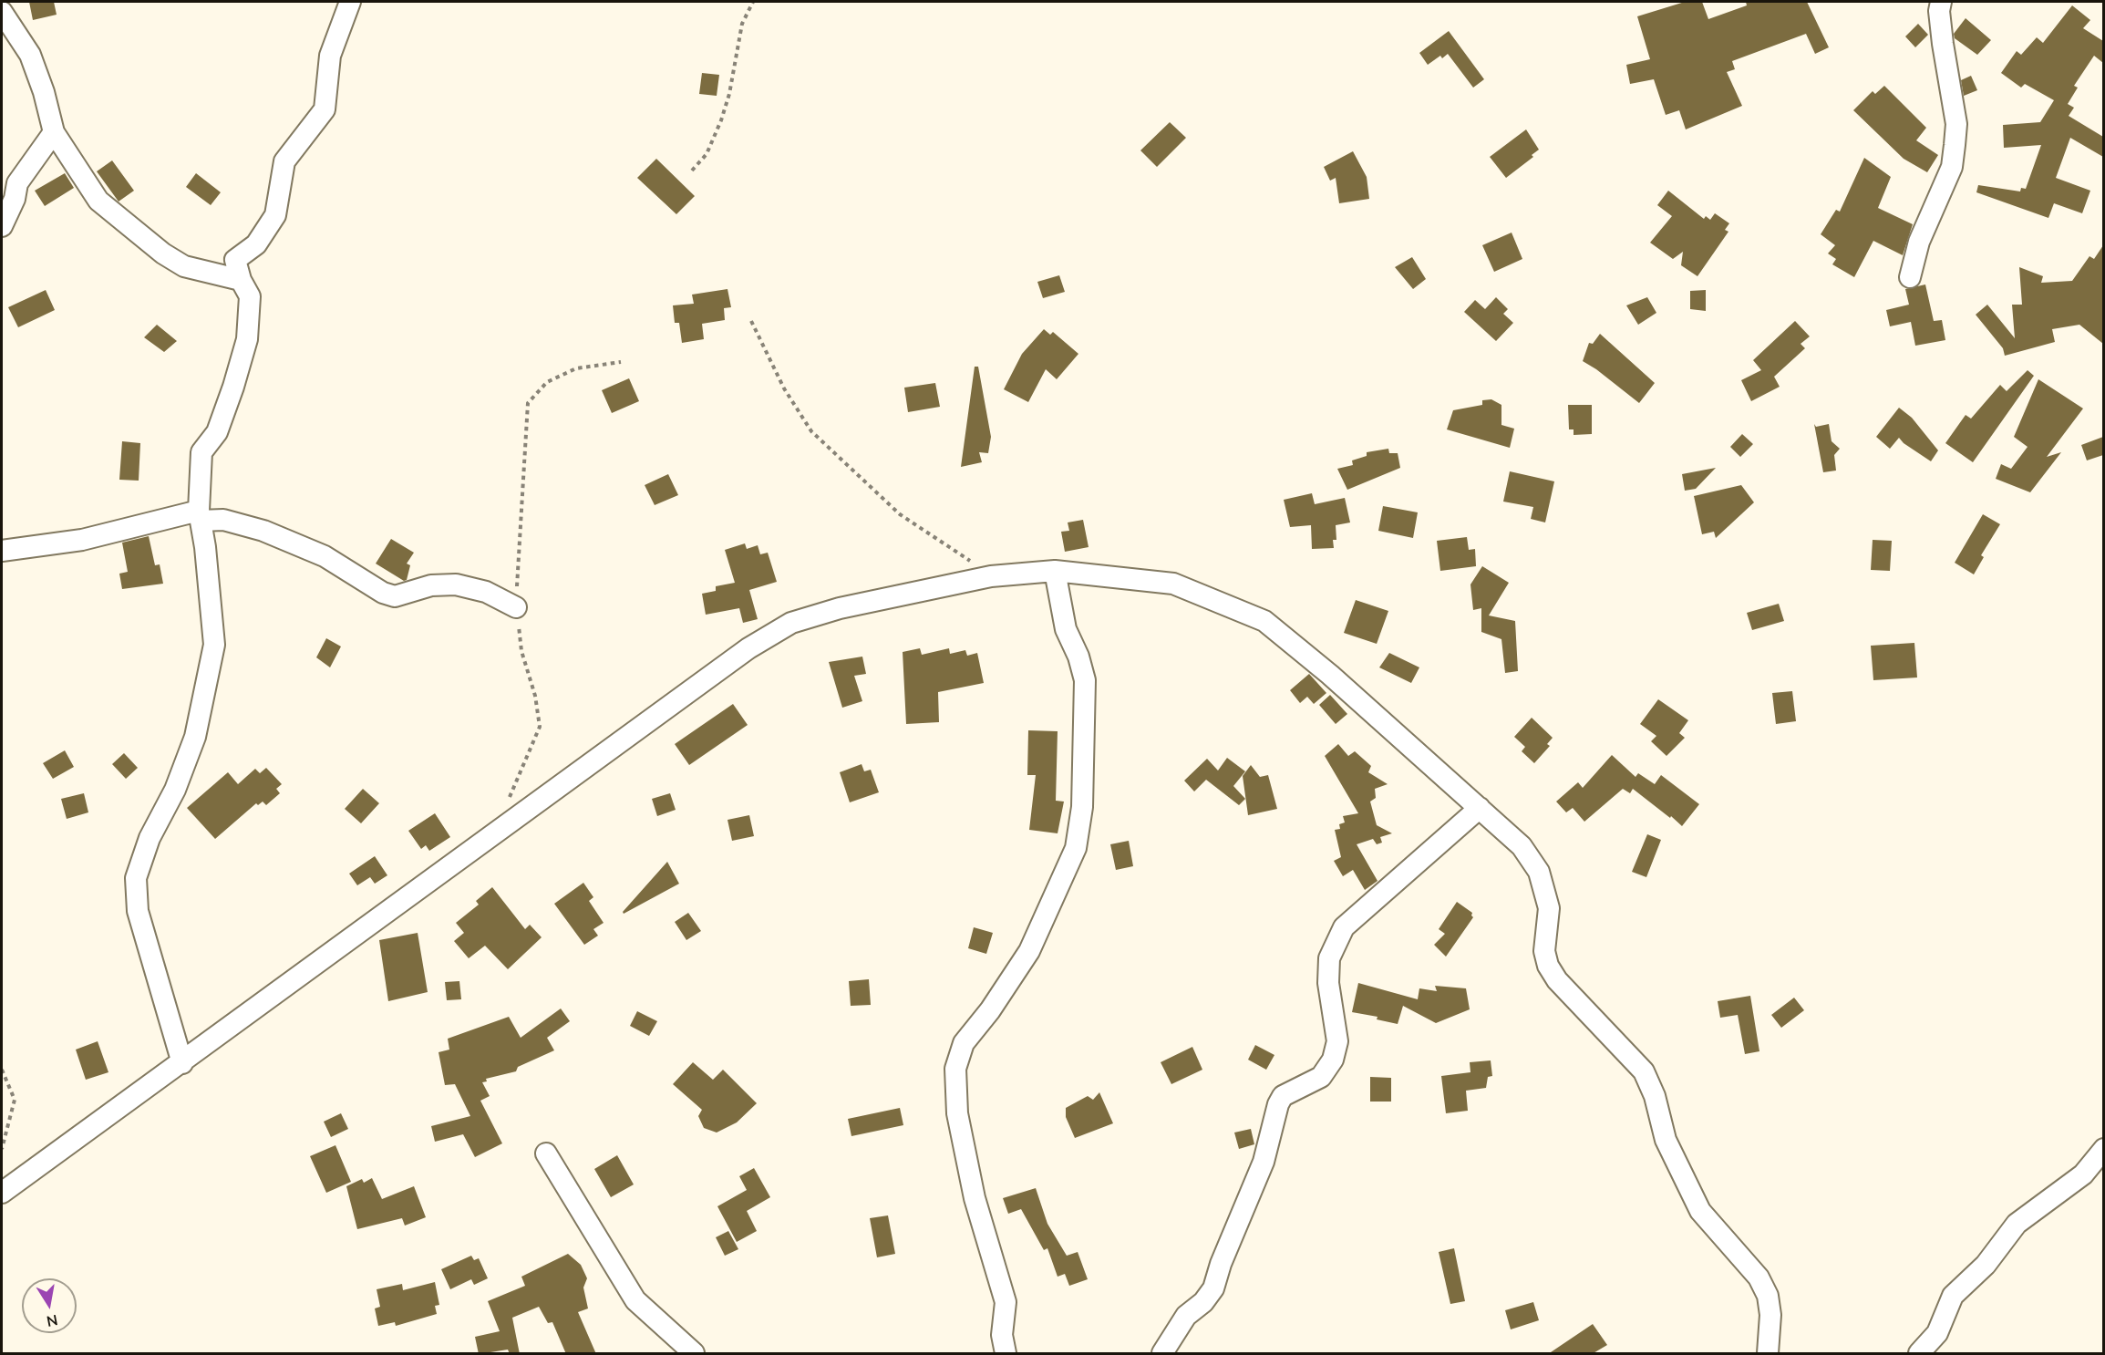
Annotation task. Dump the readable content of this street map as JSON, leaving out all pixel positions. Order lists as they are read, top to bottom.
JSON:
{
  "north": "bottom"
}
